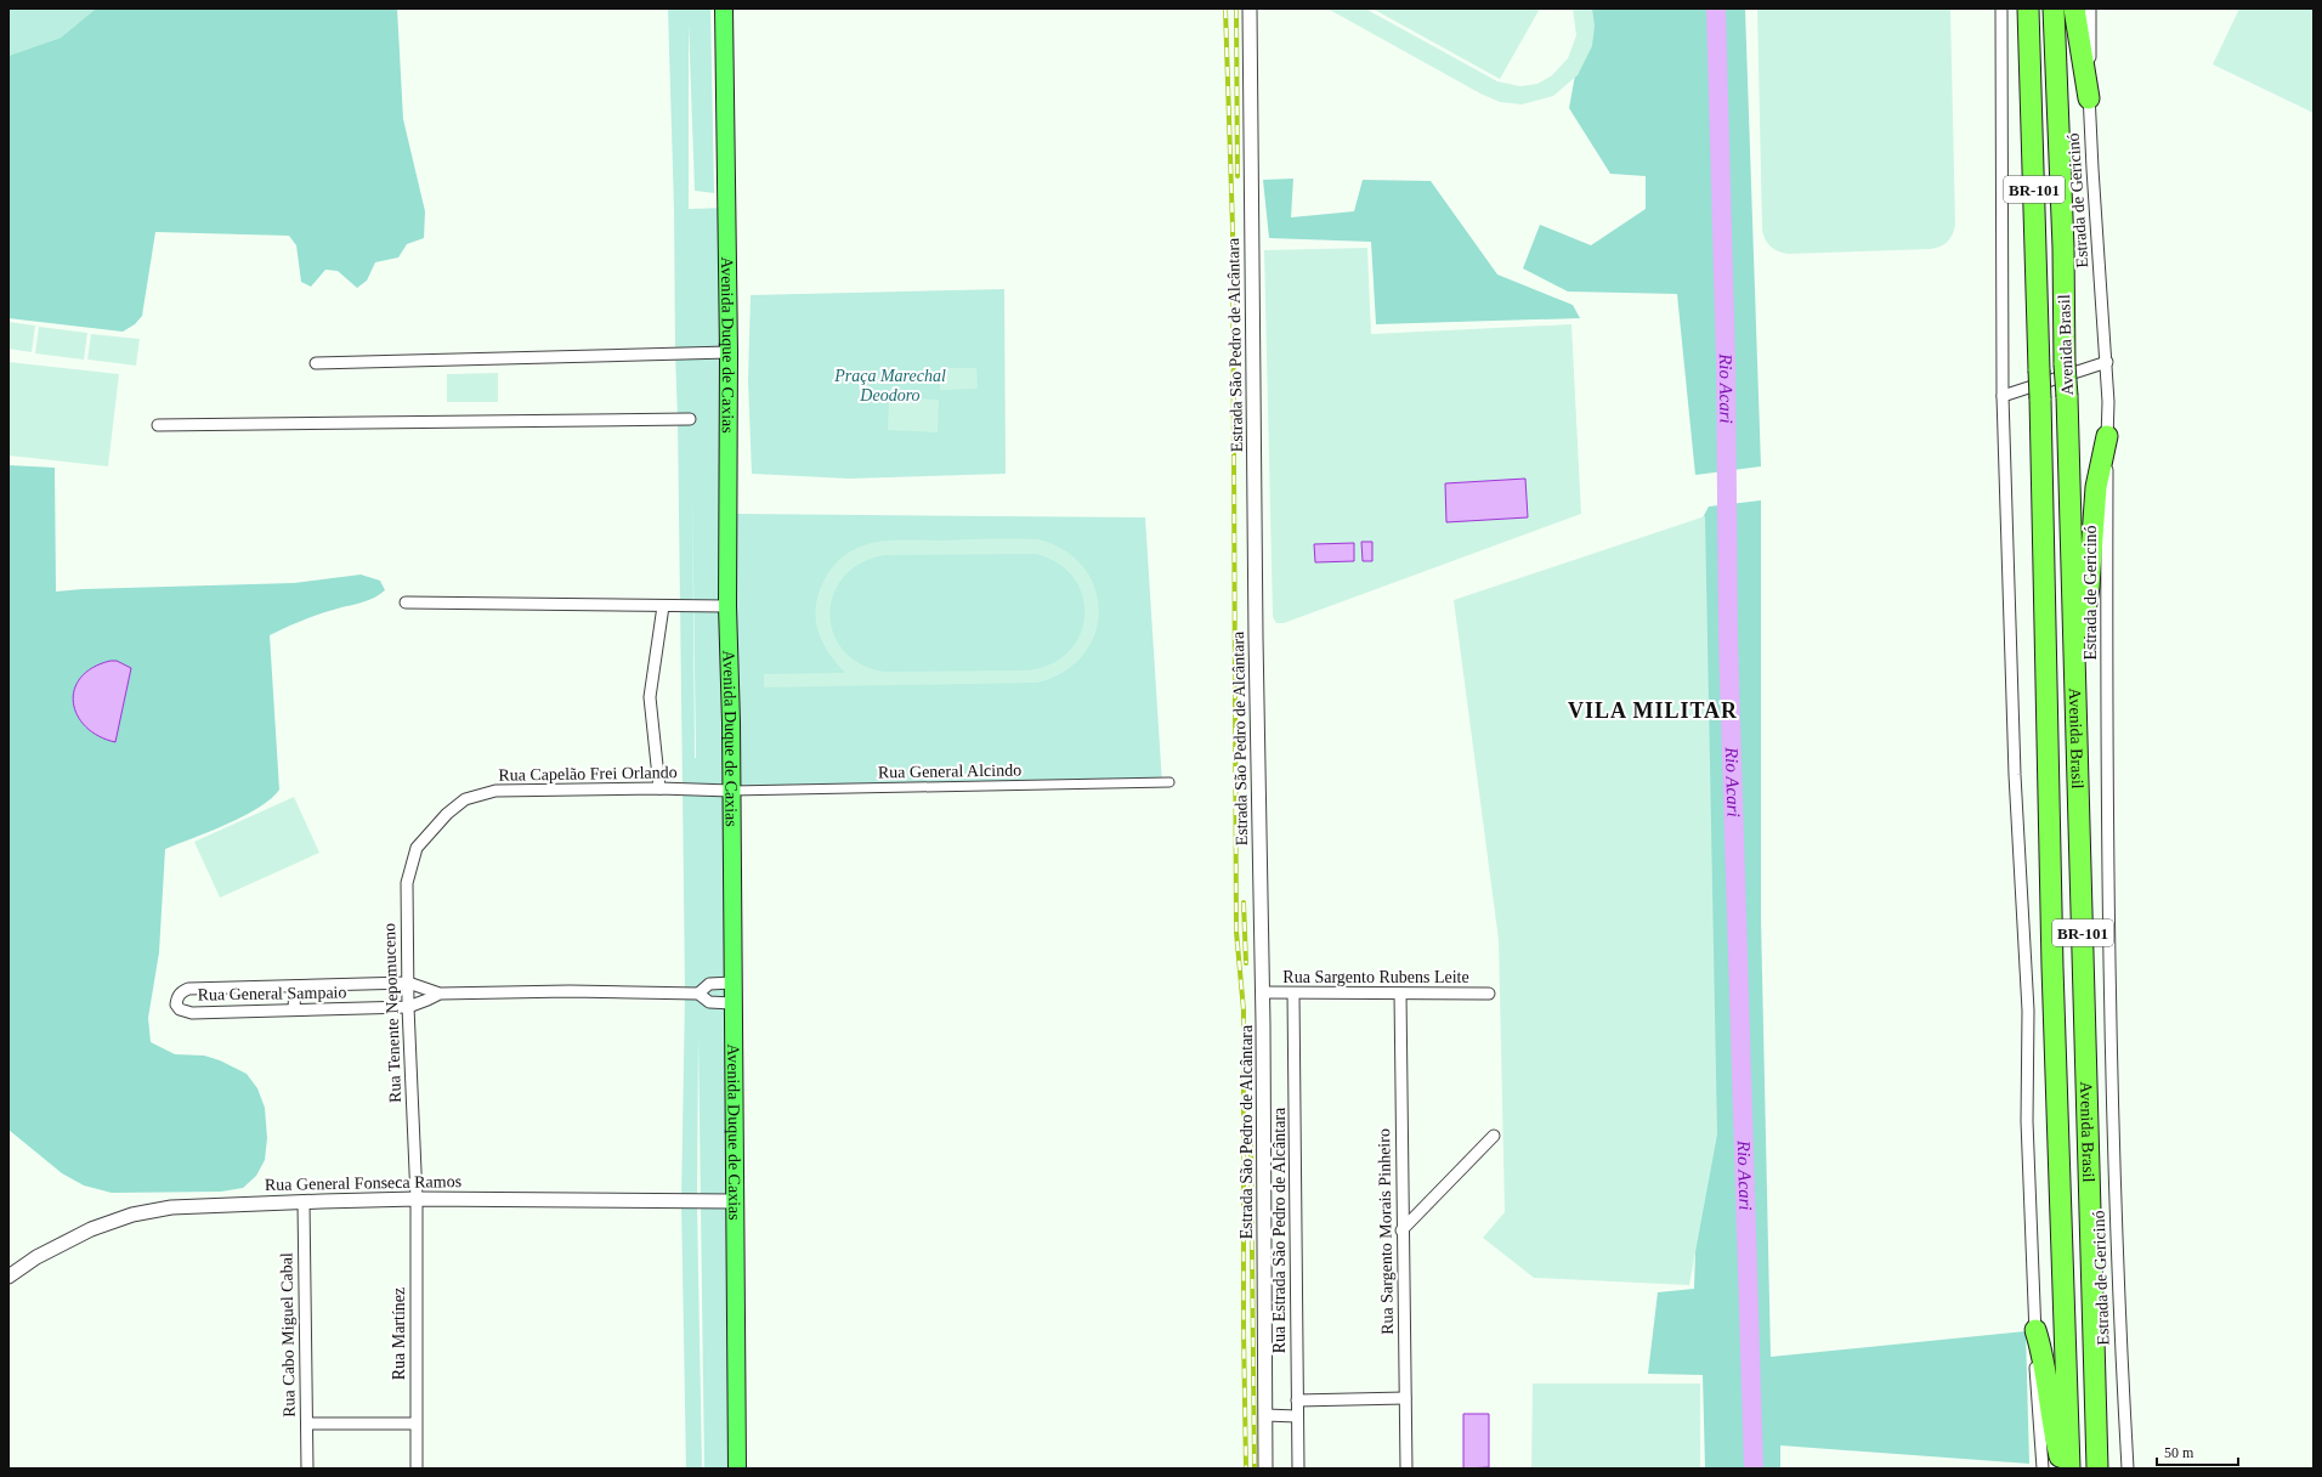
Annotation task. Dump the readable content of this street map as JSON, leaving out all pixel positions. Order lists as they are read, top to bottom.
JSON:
{
  "streets": {
    "highway": ["BR-101", "Avenida Brasil"],
    "main road": ["Avenida Duque de Caxias"],
    "street": [
      "Estrada de Gericinó",
      "Estrada São Pedro de Alcântara",
      "Rua General Alcindo",
      "Rua Capelão Frei Orlando",
      "Rua Sargento Rubens Leite",
      "Rua General Sampaio",
      "Rua Tenente Nepomuceno",
      "Rua General Fonseca Ramos",
      "Rua Estrada São Pedro de Alcântara",
      "Rua Sargento Morais Pinheiro",
      "Rua Martínez",
      "Rua Cabo Miguel Cabal"
    ]
  },
  "crossings": [
    ["Avenida Duque de Caxias", "Rua General Alcindo"],
    ["Avenida Duque de Caxias", "Rua Capelão Frei Orlando"],
    ["Avenida Duque de Caxias", "Rua General Sampaio"],
    ["Avenida Duque de Caxias", "Rua General Fonseca Ramos"],
    ["Estrada São Pedro de Alcântara", "Rua Sargento Rubens Leite"],
    ["Rua General Alcindo", "Rua Capelão Frei Orlando"],
    ["Rua Capelão Frei Orlando", "Rua Tenente Nepomuceno"],
    ["Rua Sargento Rubens Leite", "Rua Estrada São Pedro de Alcântara"],
    ["Rua Sargento Rubens Leite", "Rua Sargento Morais Pinheiro"],
    ["Rua General Sampaio", "Rua Tenente Nepomuceno"],
    ["Rua Tenente Nepomuceno", "Rua General Fonseca Ramos"],
    ["Rua Tenente Nepomuceno", "Rua Martínez"],
    ["Rua General Fonseca Ramos", "Rua Martínez"],
    ["Rua General Fonseca Ramos", "Rua Cabo Miguel Cabal"]
  ],
  "districts": ["VILA MILITAR"],
  "water": ["Rio Acari"],
  "parks": ["Praça Marechal Deodoro"],
  "scale_bar": "50 m"
}
